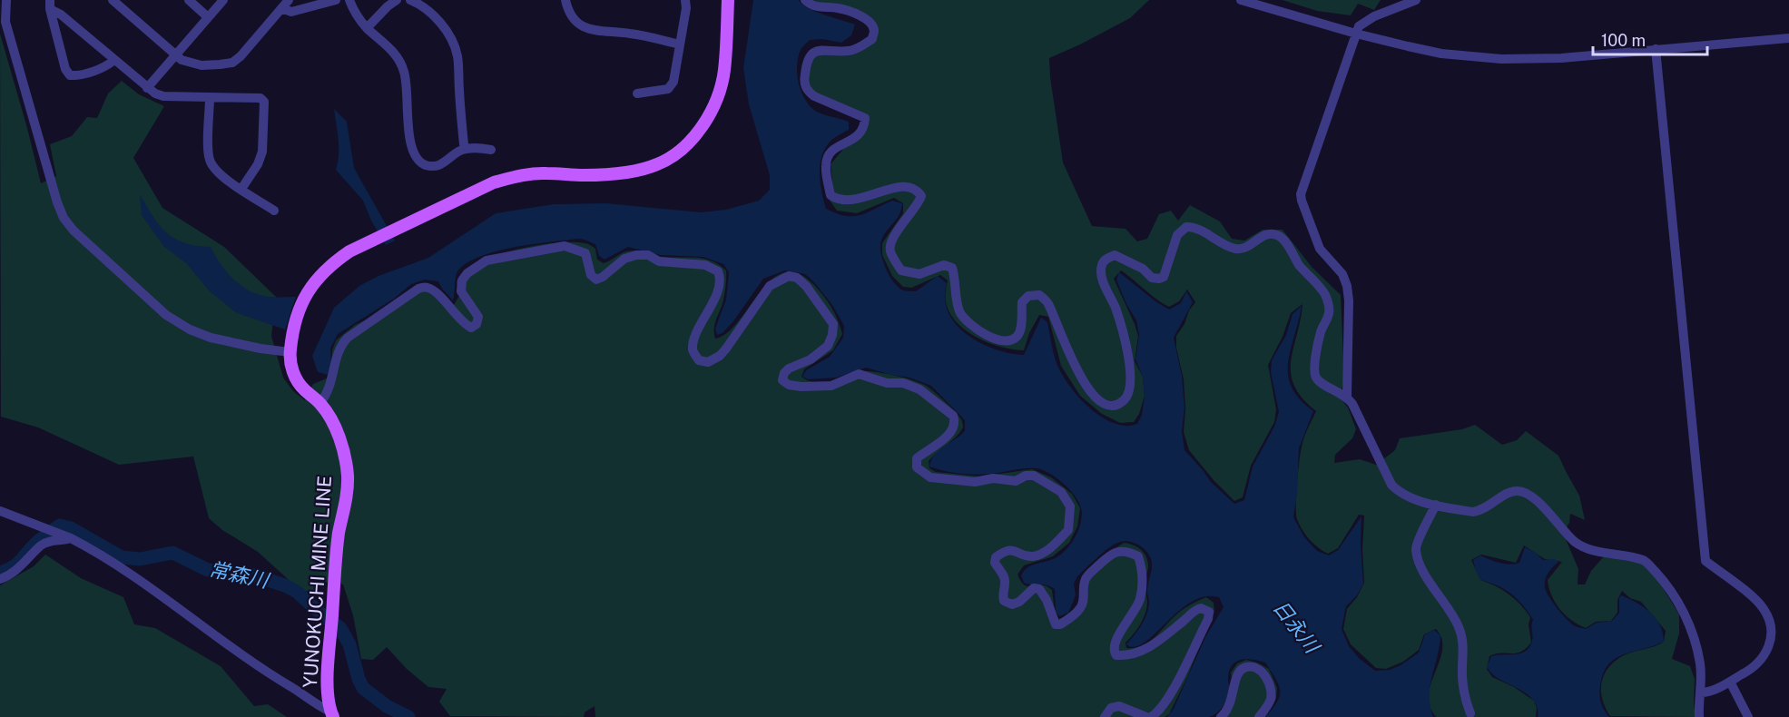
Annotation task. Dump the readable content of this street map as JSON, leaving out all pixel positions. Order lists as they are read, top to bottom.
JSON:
{
  "streets": {
    "main road": ["YUNOKUCHI MINE LINE"]
  },
  "water": ["常森川", "日永川"],
  "scale_bar": "100 m"
}
